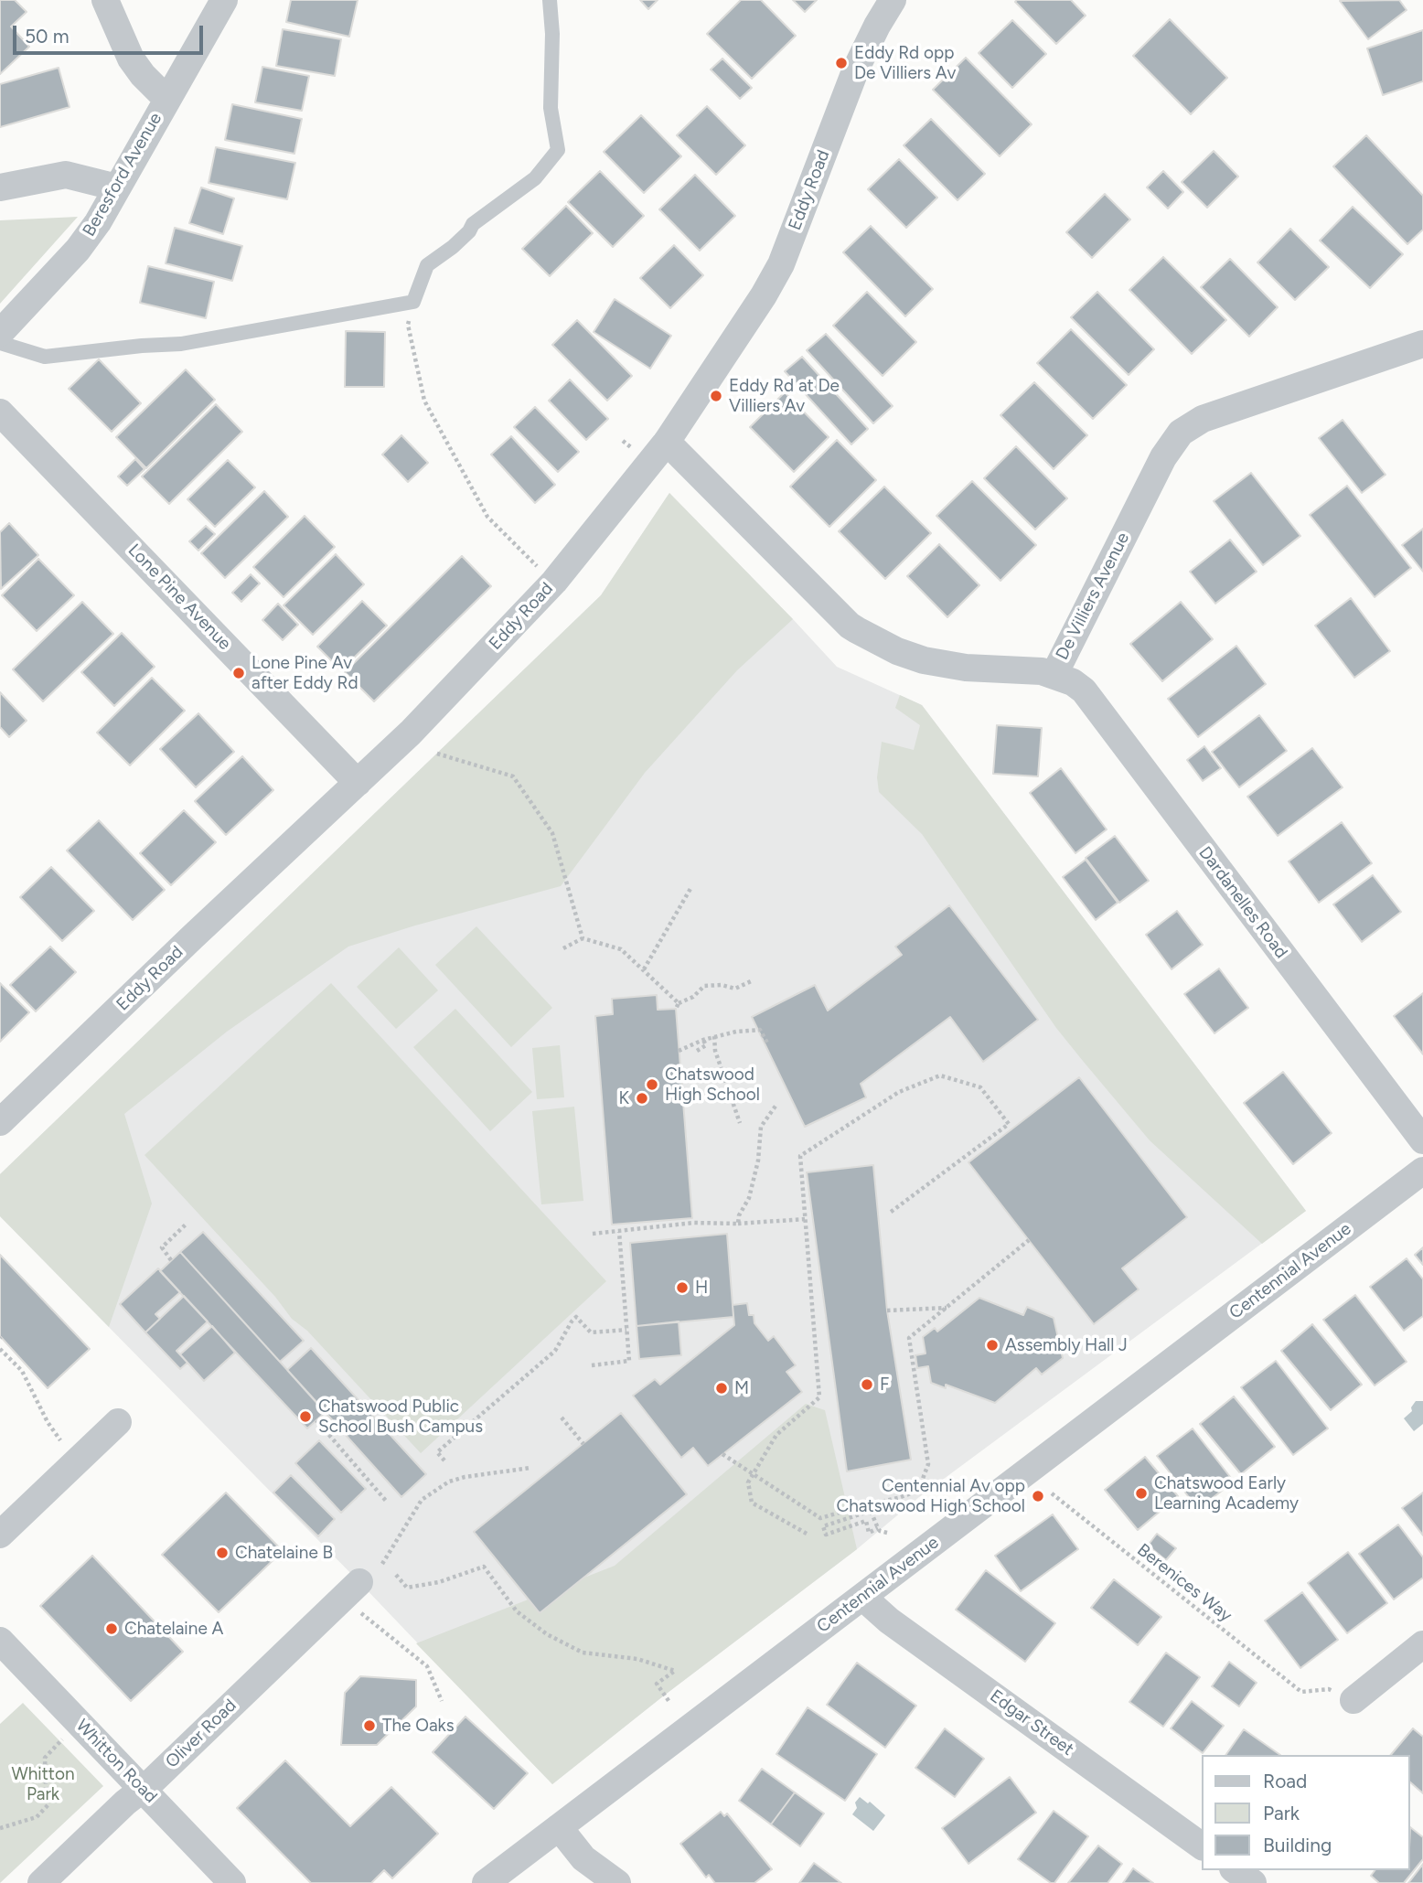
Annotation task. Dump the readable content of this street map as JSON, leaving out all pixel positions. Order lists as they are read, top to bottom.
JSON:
{
  "streets": {
    "street": [
      "Beresford Avenue",
      "Eddy Road",
      "De Villiers Avenue",
      "Lone Pine Avenue",
      "Dardanelles Road",
      "Centennial Avenue",
      "Edgar Street",
      "Oliver Road",
      "Whitton Road"
    ],
    "path": ["Berenices Way"]
  },
  "crossings": [
    ["Eddy Road", "De Villiers Avenue"],
    ["Eddy Road", "Lone Pine Avenue"],
    ["De Villiers Avenue", "Dardanelles Road"],
    ["Centennial Avenue", "Edgar Street"],
    ["Oliver Road", "Whitton Road"]
  ],
  "parks": ["Whitton Park"],
  "places": [
    "Eddy Rd opp De Villiers Av",
    "Eddy Rd at De Villiers Av",
    "Lone Pine Av after Eddy Rd",
    "Chatswood High School",
    "K",
    "H",
    "Assembly Hall J",
    "F",
    "M",
    "Chatswood Public School Bush Campus",
    "Chatswood Early Learning Academy",
    "Centennial Av opp Chatswood High School",
    "Chatelaine B",
    "Chatelaine A",
    "The Oaks"
  ],
  "legend": ["Road", "Park", "Building"],
  "scale_bar": "50 m"
}
